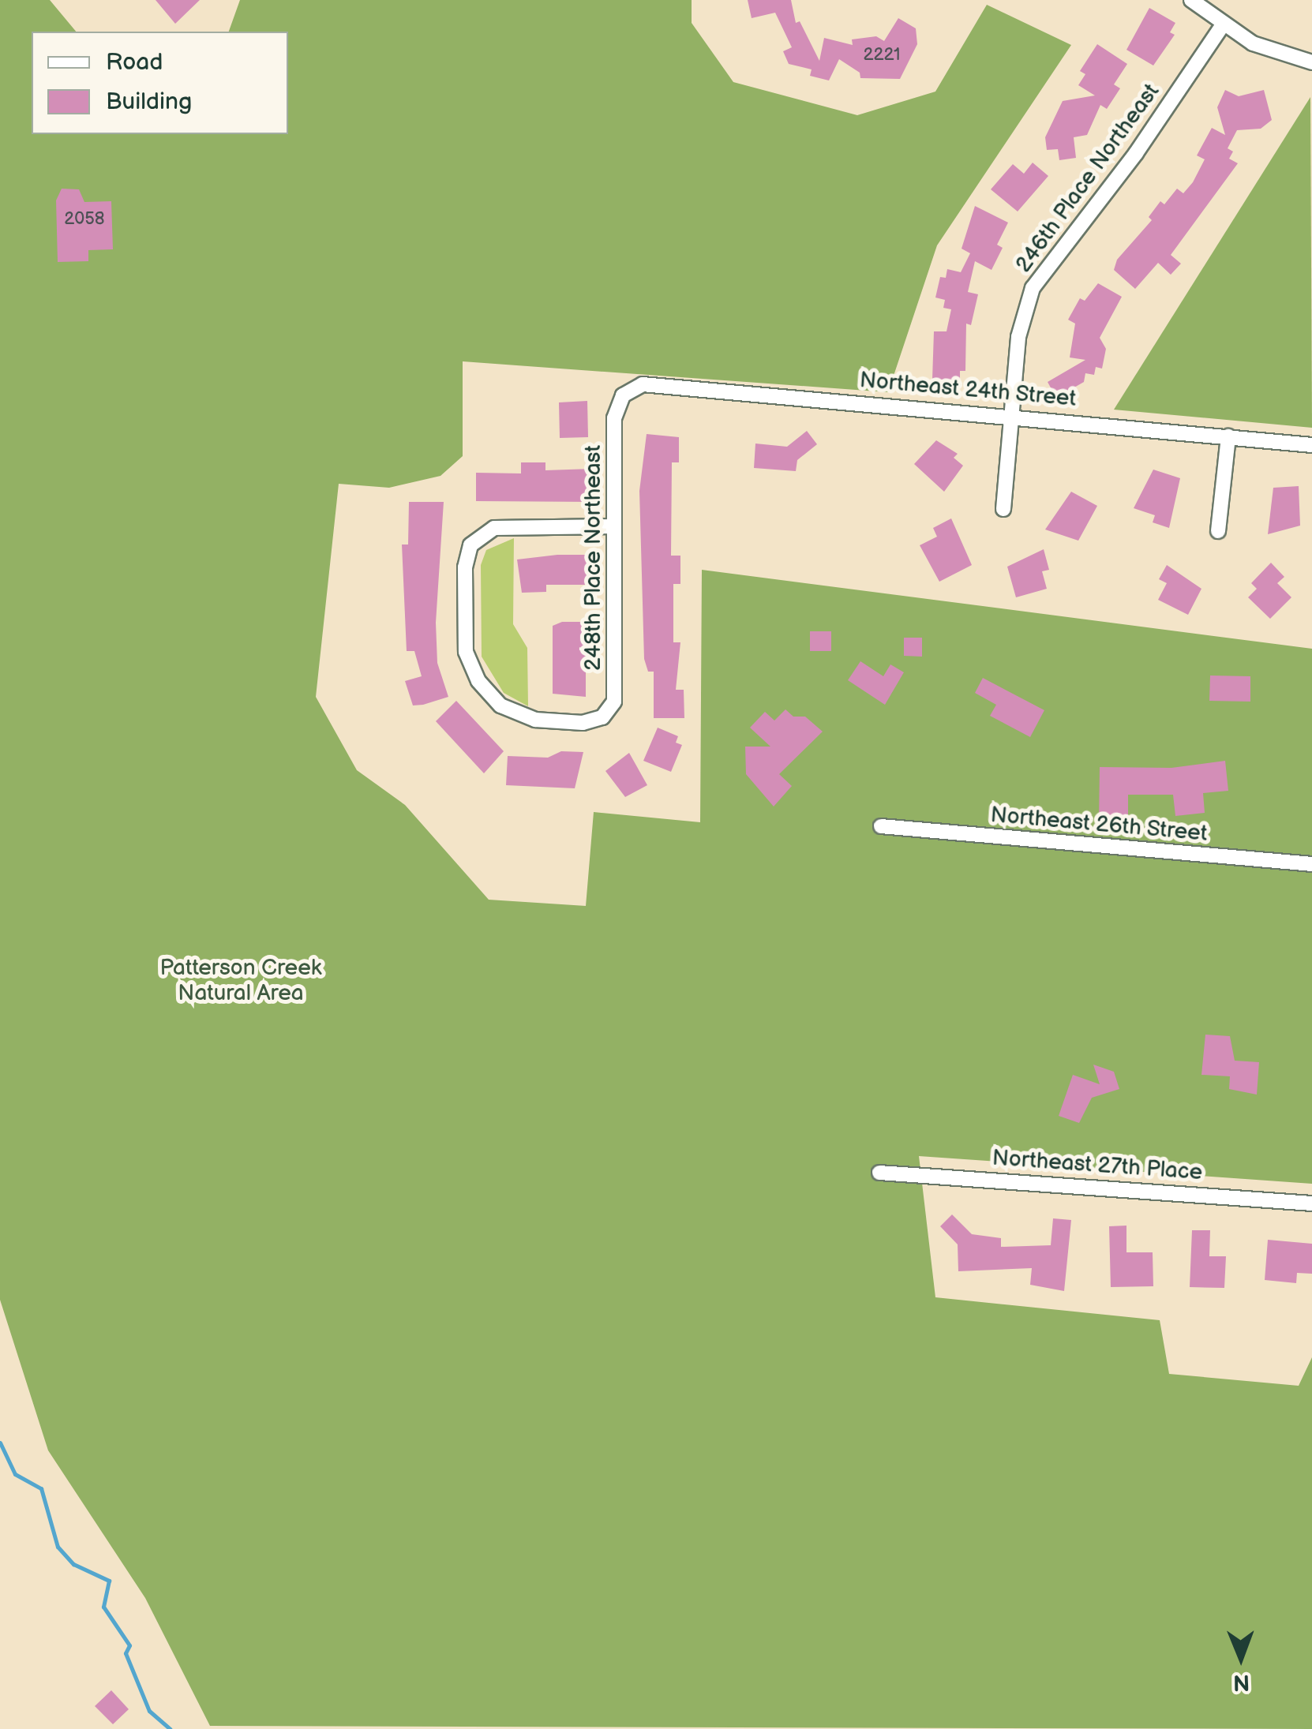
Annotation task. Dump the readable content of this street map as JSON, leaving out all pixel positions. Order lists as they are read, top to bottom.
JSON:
{
  "streets": {
    "street": [
      "246th Place Northeast",
      "Northeast 24th Street",
      "248th Place Northeast",
      "Northeast 26th Street",
      "Northeast 27th Place"
    ]
  },
  "crossings": [
    ["246th Place Northeast", "Northeast 24th Street"],
    ["Northeast 24th Street", "248th Place Northeast"]
  ],
  "parks": ["Patterson Creek Natural Area"],
  "house_numbers": ["2221", "2058"],
  "legend": ["Road", "Building"],
  "north": "bottom"
}
